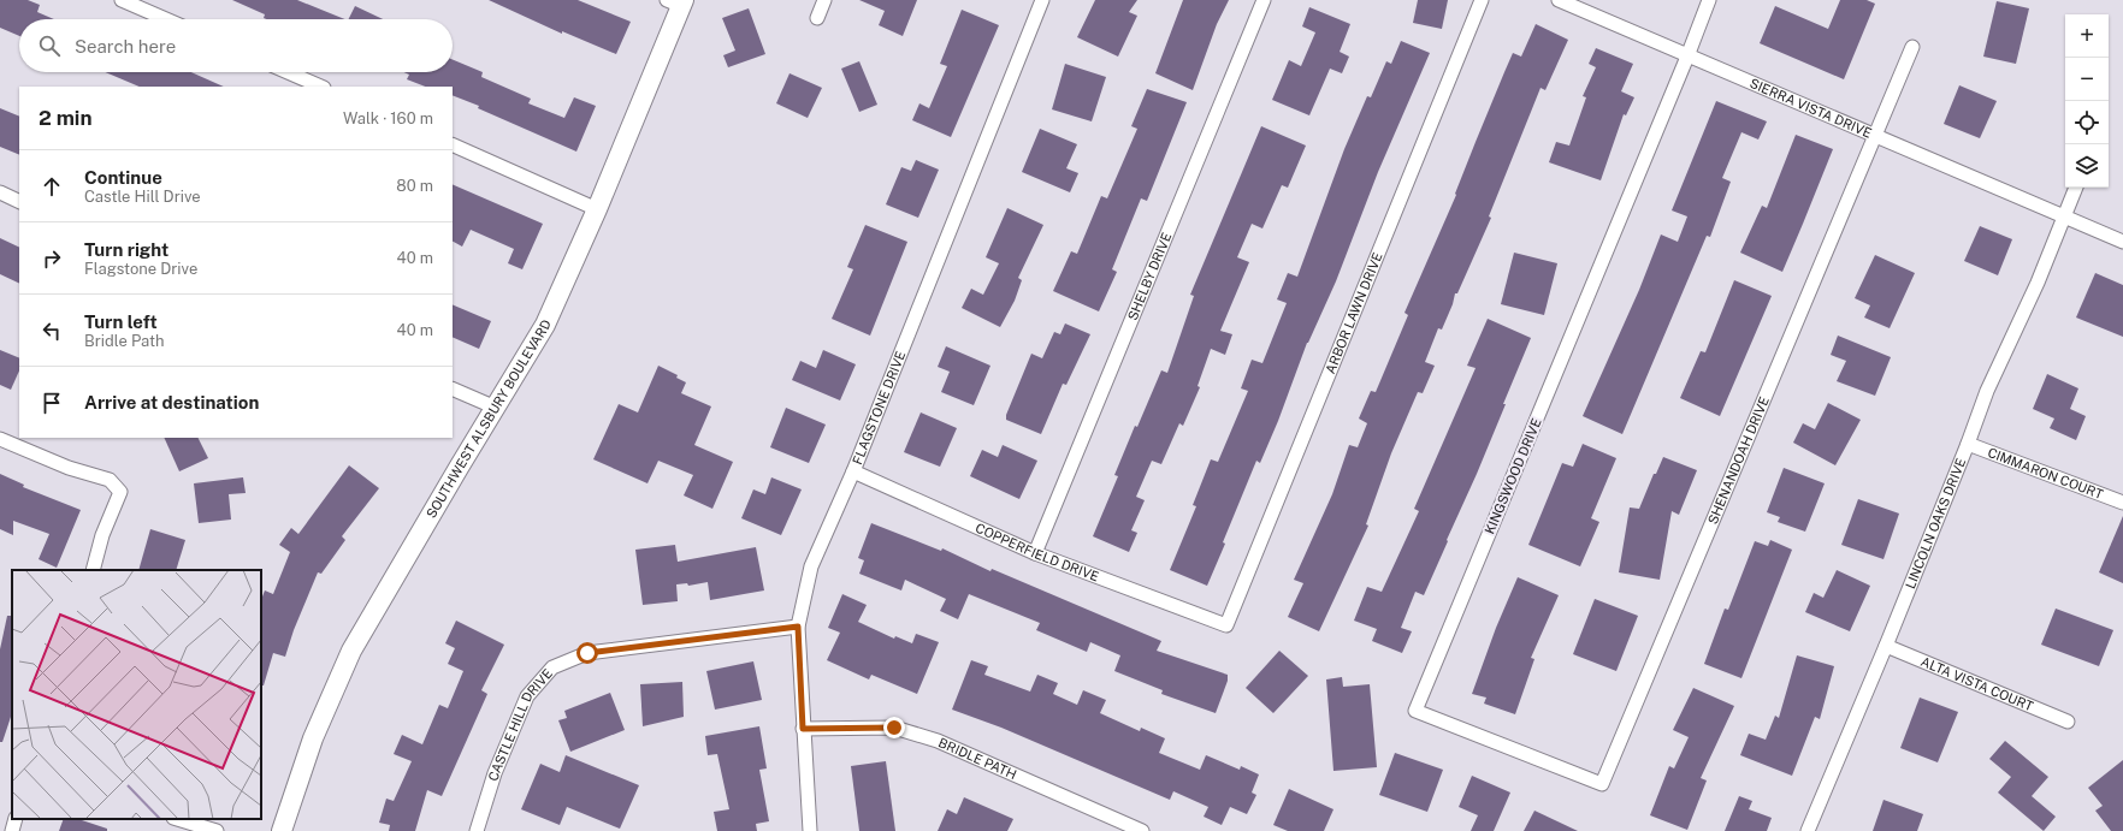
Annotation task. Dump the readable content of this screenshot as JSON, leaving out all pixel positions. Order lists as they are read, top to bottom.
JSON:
{
  "streets": {
    "main road": ["SOUTHWEST ALSBURY BOULEVARD"],
    "street": [
      "SIERRA VISTA DRIVE",
      "SHELBY DRIVE",
      "ARBOR LAWN DRIVE",
      "FLAGSTONE DRIVE",
      "SHENANDOAH DRIVE",
      "CIMMARON COURT",
      "KINGSWOOD DRIVE",
      "LINCOLN OAKS DRIVE",
      "COPPERFIELD DRIVE",
      "ALTA VISTA COURT",
      "CASTLE HILL DRIVE",
      "BRIDLE PATH"
    ]
  },
  "crossings": [
    ["SIERRA VISTA DRIVE", "SHENANDOAH DRIVE"],
    ["SIERRA VISTA DRIVE", "KINGSWOOD DRIVE"],
    ["SIERRA VISTA DRIVE", "LINCOLN OAKS DRIVE"],
    ["SHELBY DRIVE", "COPPERFIELD DRIVE"],
    ["ARBOR LAWN DRIVE", "COPPERFIELD DRIVE"],
    ["FLAGSTONE DRIVE", "COPPERFIELD DRIVE"],
    ["FLAGSTONE DRIVE", "CASTLE HILL DRIVE"],
    ["FLAGSTONE DRIVE", "BRIDLE PATH"],
    ["SHENANDOAH DRIVE", "KINGSWOOD DRIVE"],
    ["CIMMARON COURT", "LINCOLN OAKS DRIVE"],
    ["LINCOLN OAKS DRIVE", "ALTA VISTA COURT"]
  ],
  "page": {
    "map_buttons": ["+", "−"],
    "search": "Search here",
    "heading": ["2 min", "Walk · 160 m"],
    "list": [
      ["Continue", "Castle Hill Drive", "80 m"],
      ["Turn right", "Flagstone Drive", "40 m"],
      ["Turn left", "Bridle Path", "40 m"],
      "Arrive at destination"
    ]
  }
}
